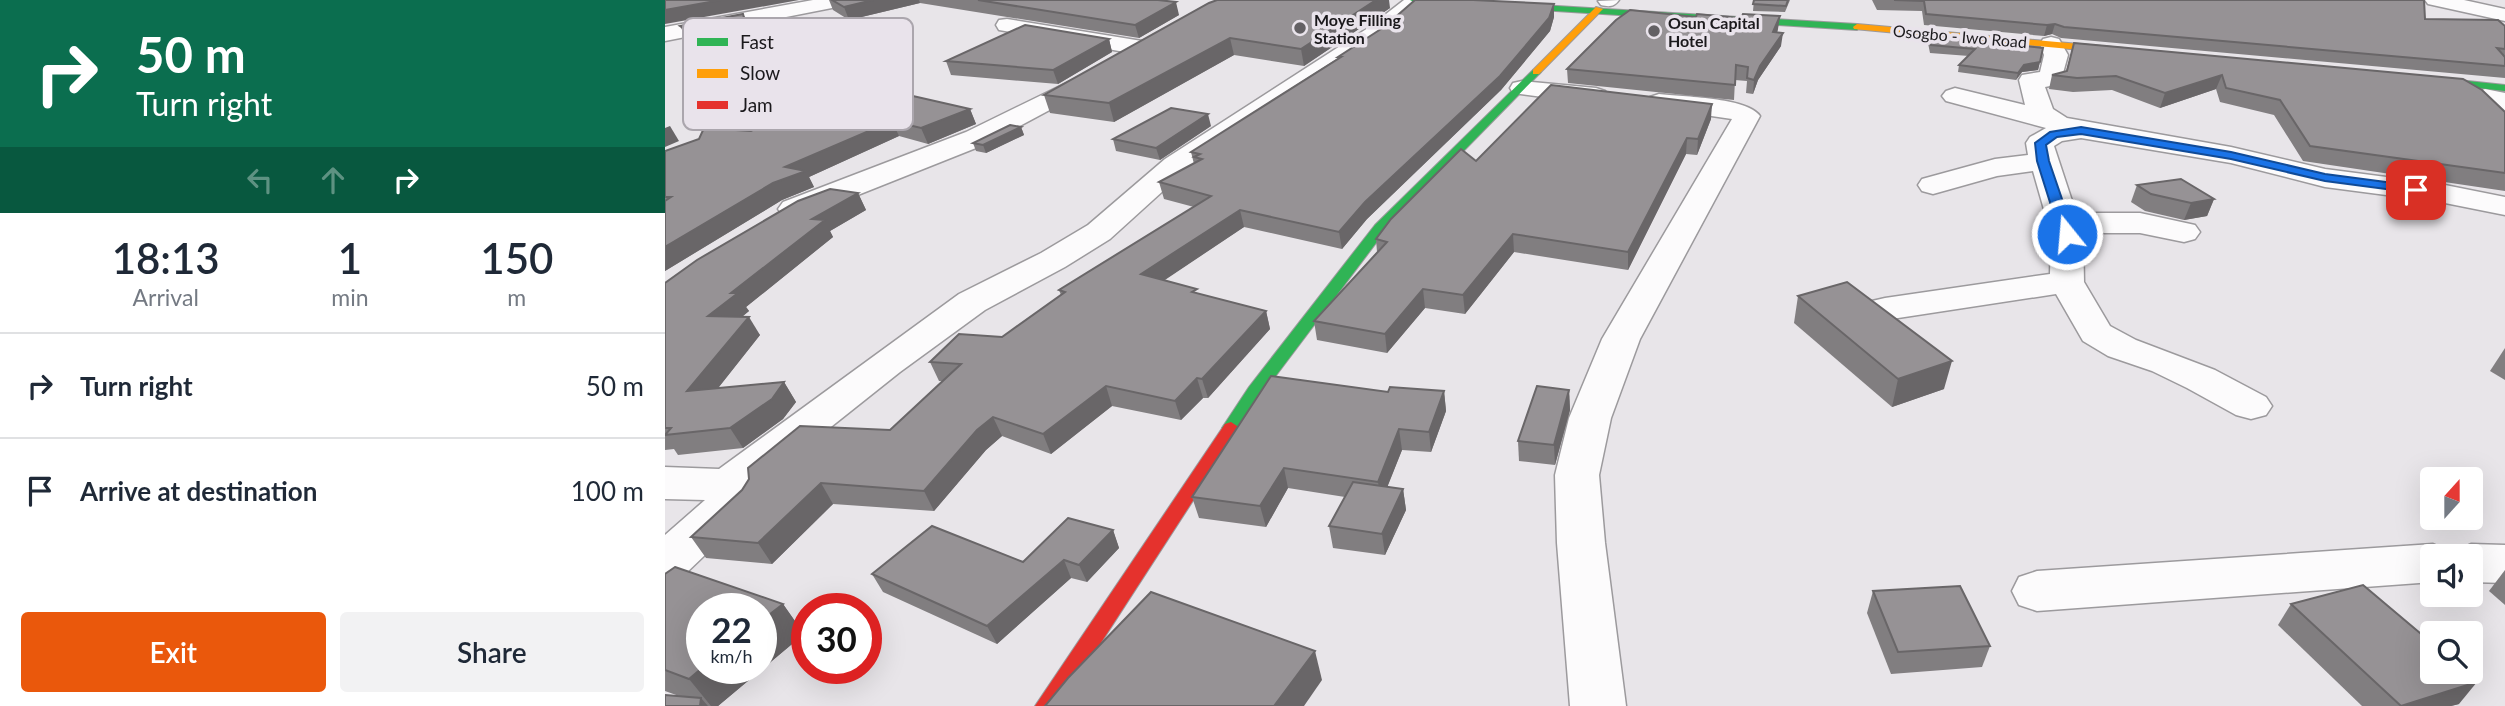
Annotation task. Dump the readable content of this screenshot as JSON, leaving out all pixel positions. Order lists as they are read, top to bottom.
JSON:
{
  "streets": {
    "main road": ["Osogbo - Iwo Road"]
  },
  "places": ["Moye Filling Station", "Osun Capital Hotel"],
  "legend": ["Fast", "Slow", "Jam"],
  "north": "top",
  "page": {
    "turn": ["50 m", "Turn right"],
    "eta": [
      "18:13",
      "Arrival",
      "1",
      "min",
      "150",
      "m"
    ],
    "list": [
      {
        "name": "Turn right",
        "value": "50 m"
      },
      {
        "name": "Arrive at destination",
        "value": "100 m"
      }
    ],
    "speed": "22 km/h",
    "limit": "30",
    "buttons": ["Exit", "Share"]
  }
}
